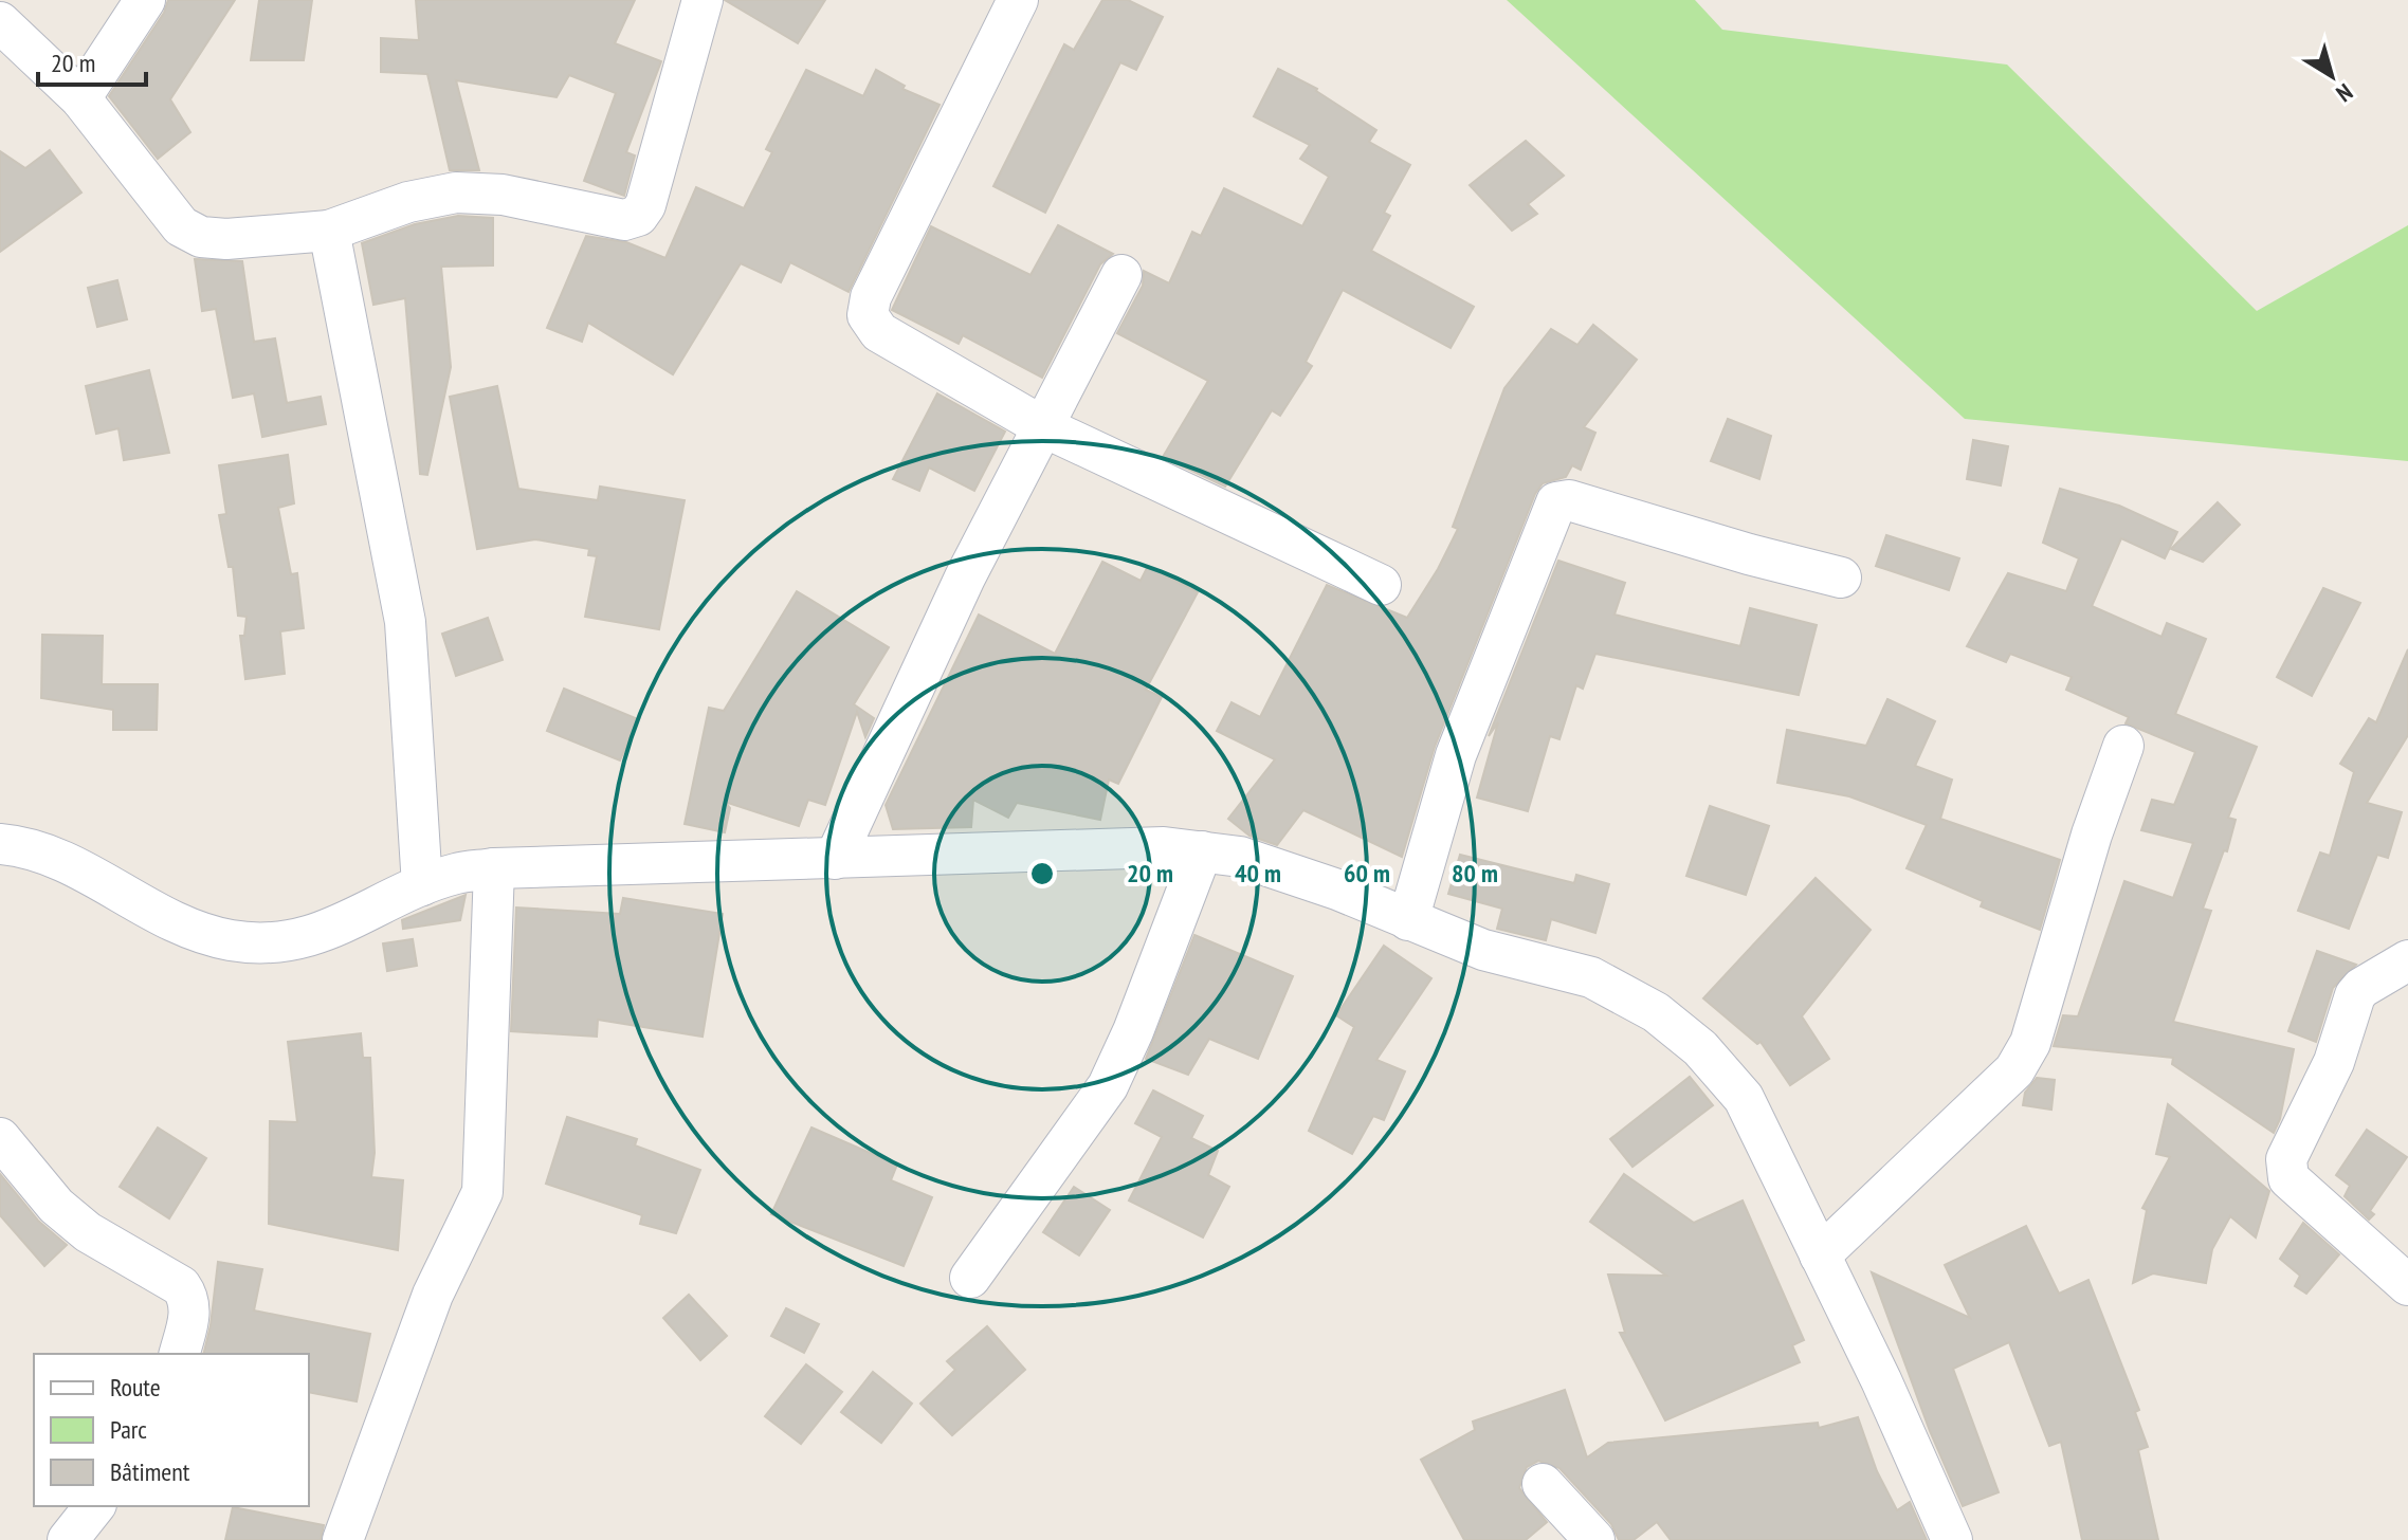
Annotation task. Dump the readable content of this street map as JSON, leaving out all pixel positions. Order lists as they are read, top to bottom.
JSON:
{
  "legend": ["Route", "Parc", "Bâtiment"],
  "scale_bar": "20 m",
  "north": "bottom right",
  "rings": [
    "20 m",
    "40 m",
    "60 m",
    "80 m"
  ]
}
